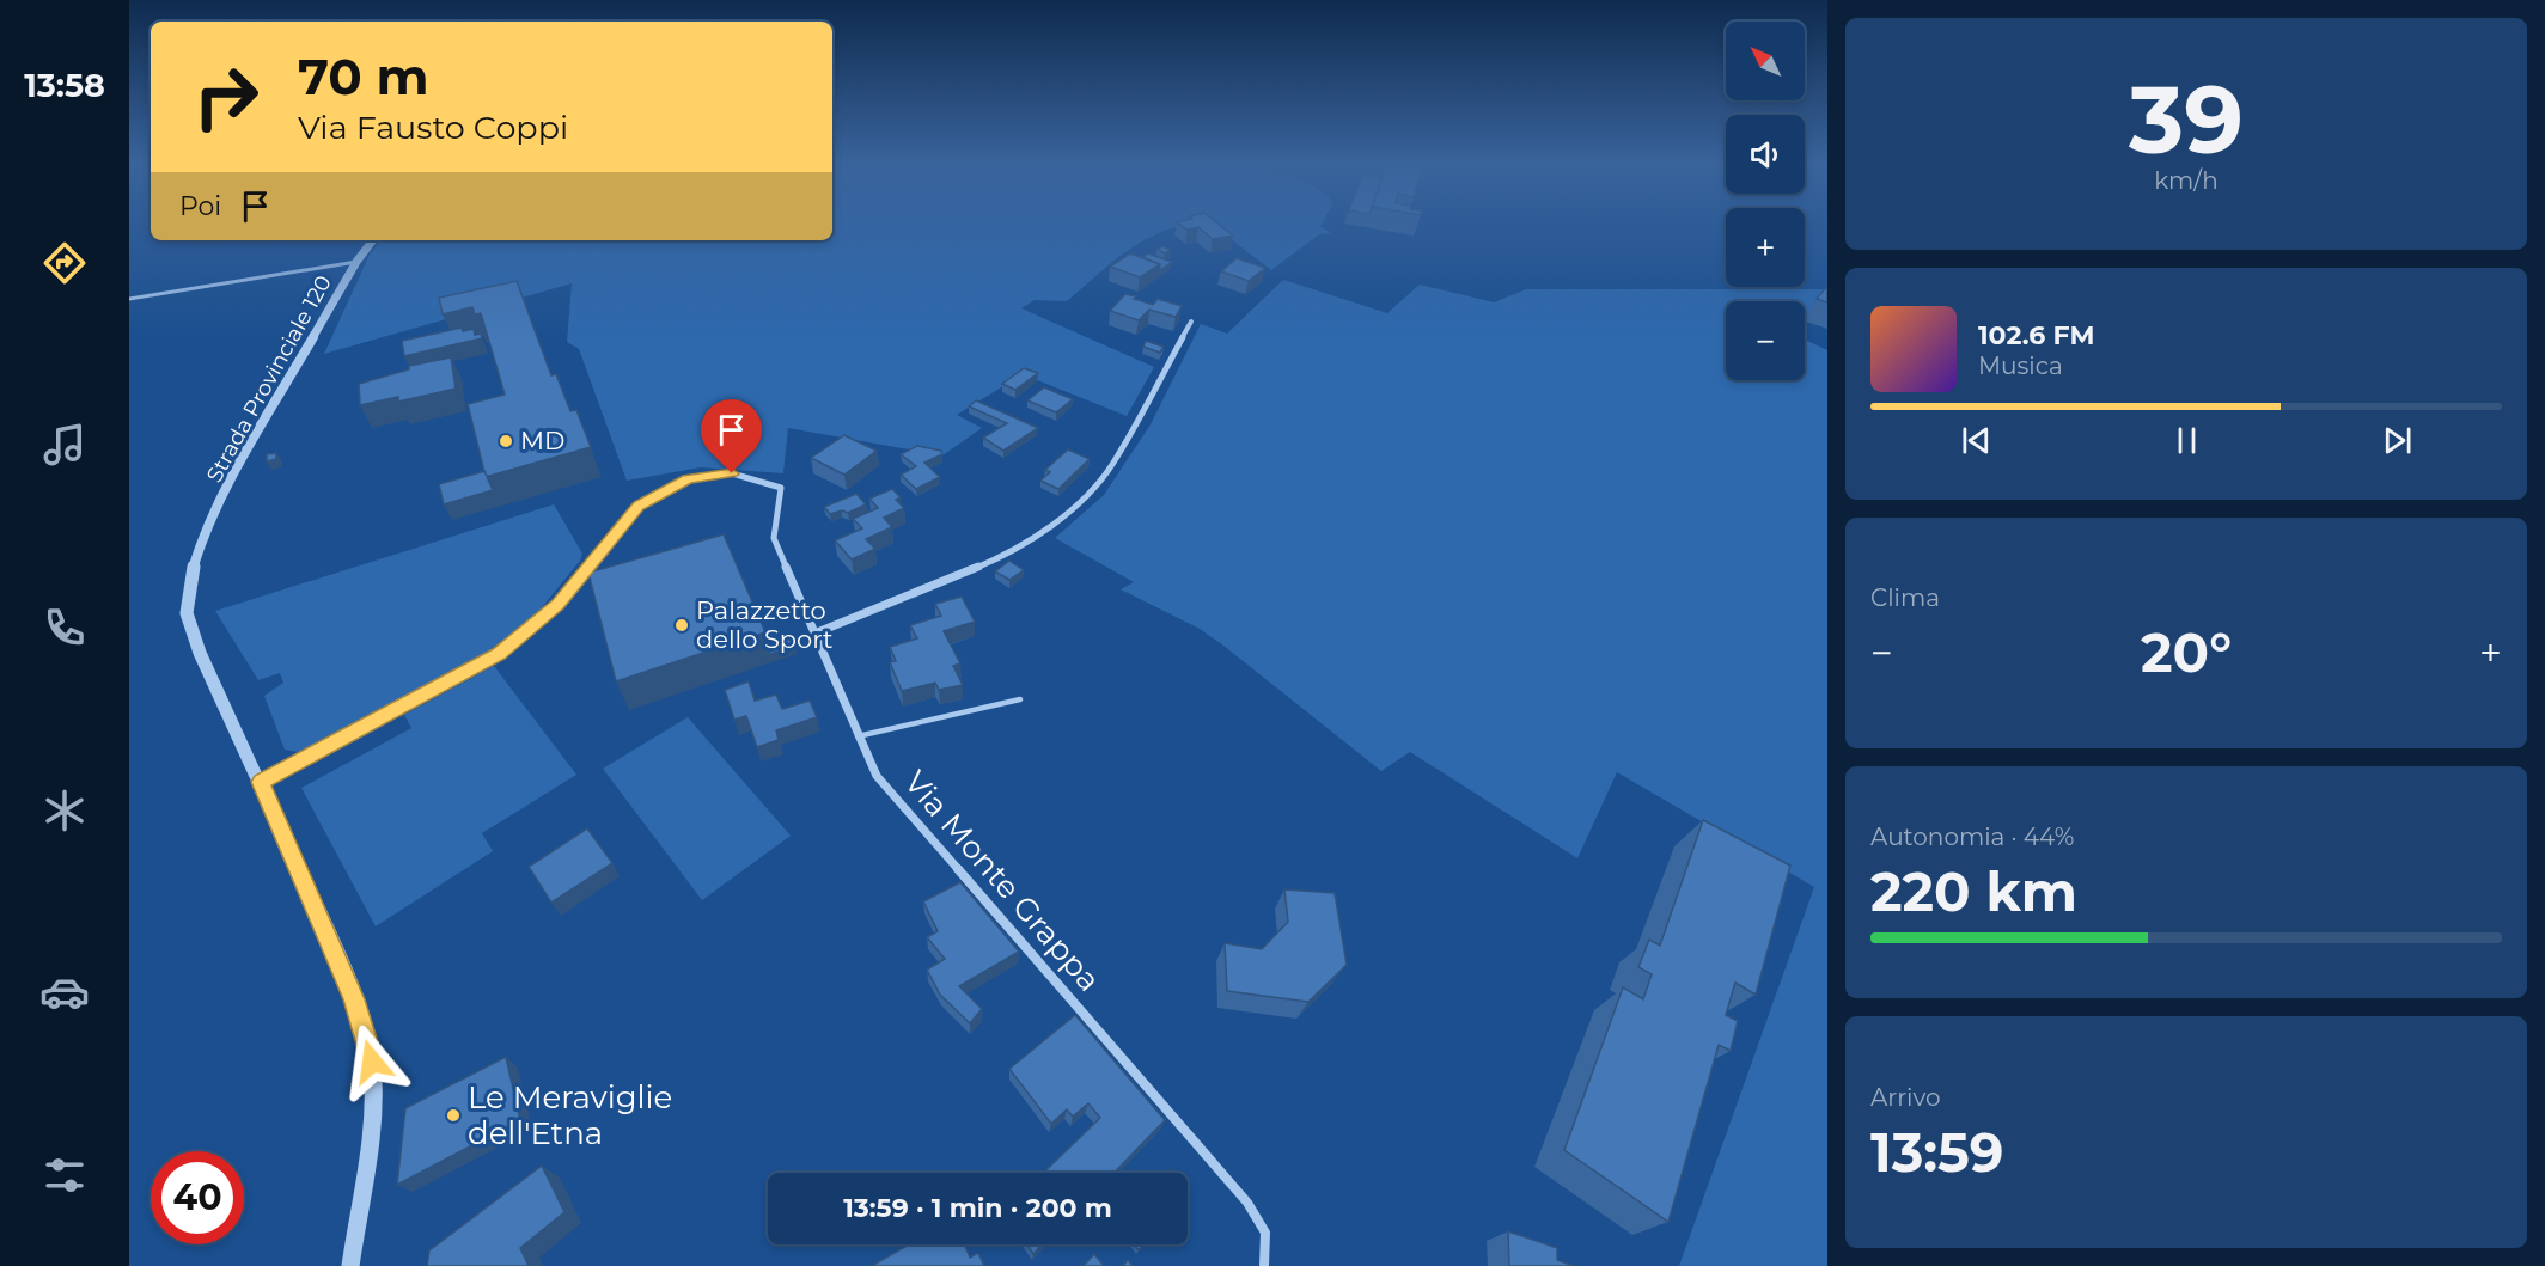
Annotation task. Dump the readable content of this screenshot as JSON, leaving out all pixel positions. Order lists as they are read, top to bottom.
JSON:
{
  "streets": {
    "street": ["Strada Provinciale 120", "Via Monte Grappa"]
  },
  "crossings": [
    ["Strada Provinciale 120", "Via Monte Grappa"]
  ],
  "places": ["MD", "Palazzetto dello Sport", "Le Meraviglie dell'Etna"],
  "north": "top left",
  "page": {
    "tabs": "13:58",
    "tile": [
      ["39", "km/h"],
      "Clima",
      ["Autonomia · 44%", "220 km"],
      ["Arrivo", "13:59"]
    ],
    "map_buttons": ["+", "−"],
    "turn": ["70 m", "Via Fausto Coppi"],
    "then": "Poi",
    "song": ["102.6 FM", "Musica"],
    "heat": ["−", "20°", "+"],
    "limit": "40",
    "trip": "13:59 · 1 min · 200 m"
  }
}
